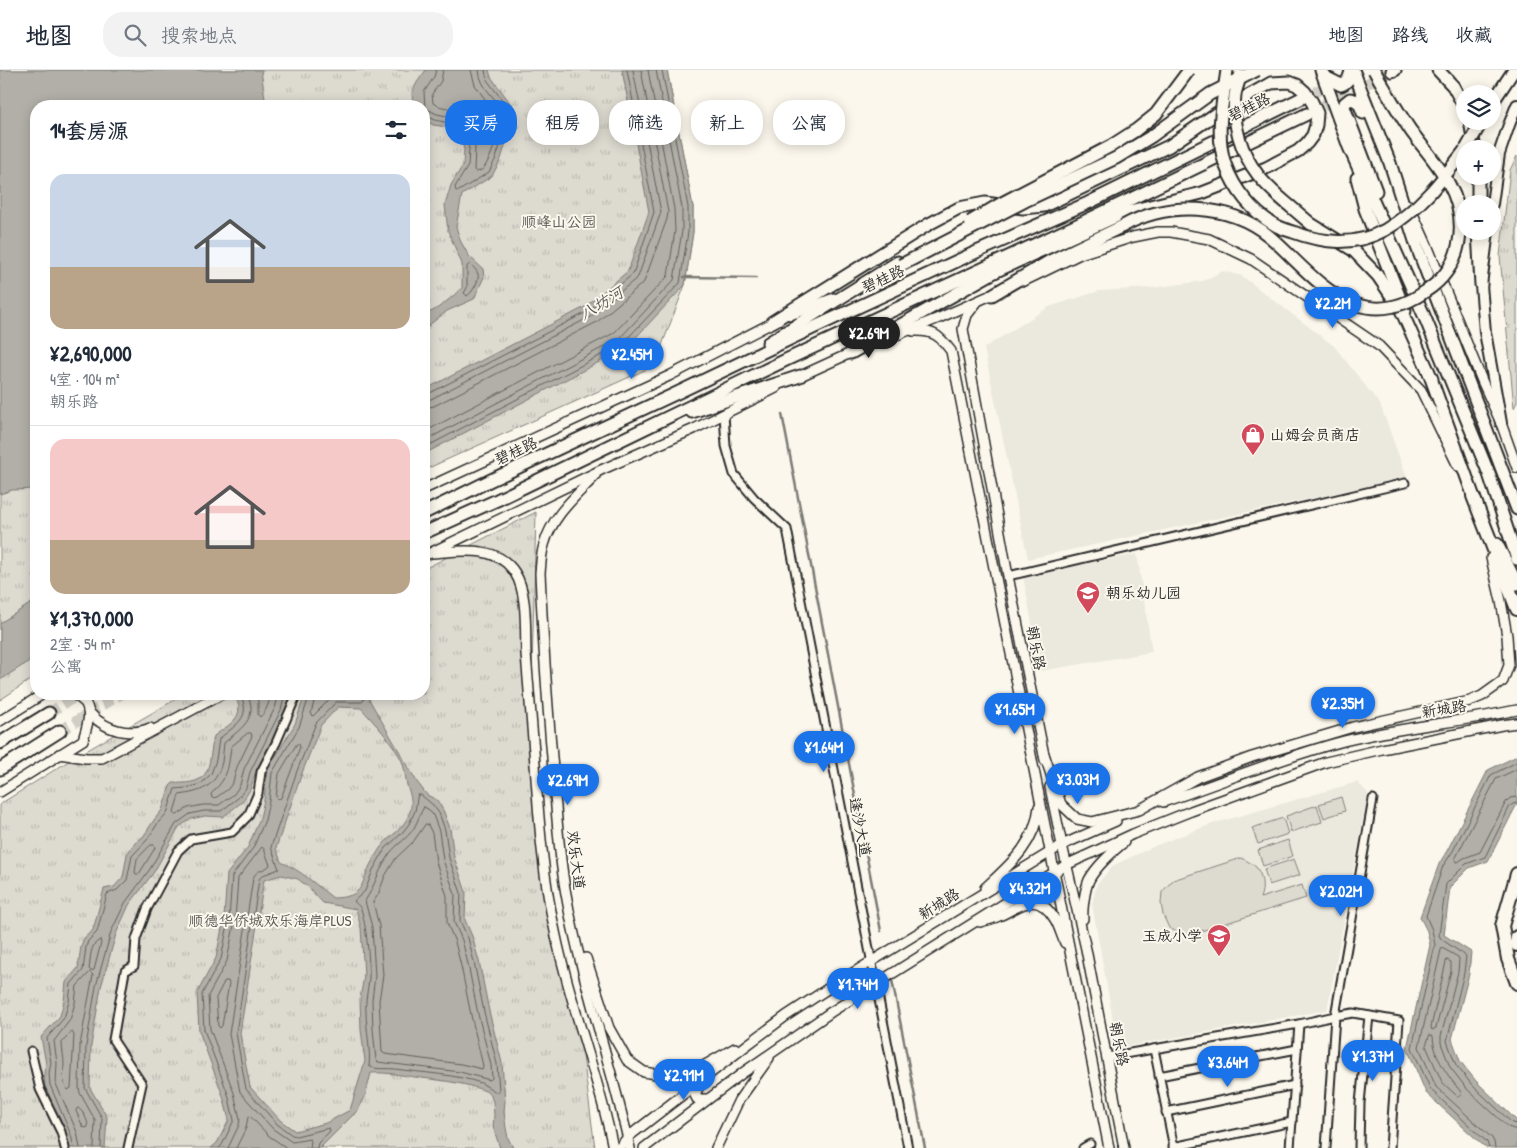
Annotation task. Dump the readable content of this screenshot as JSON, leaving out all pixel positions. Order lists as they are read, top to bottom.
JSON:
{
  "streets": {
    "main road": ["碧桂路"],
    "street": [
      "朝乐路",
      "新城路",
      "逢沙大道",
      "欢乐大道"
    ]
  },
  "crossings": [
    ["朝乐路", "新城路"],
    ["新城路", "逢沙大道"],
    ["新城路", "欢乐大道"]
  ],
  "water": ["八坊河"],
  "parks": ["顺峰山公园", "顺德华侨城欢乐海岸PLUS"],
  "places": {
    "shop": ["山姆会员商店"],
    "school or university": ["朝乐幼儿园", "玉成小学"]
  },
  "page": {
    "header": "地图",
    "search": "搜索地点",
    "nav": ["地图", "路线", "收藏"],
    "map_buttons": ["+", "−"],
    "chip": [
      "买房",
      "租房",
      "筛选",
      "新上",
      "公寓"
    ],
    "heading": "14套房源",
    "list": [
      {
        "name": "¥2,690,000",
        "note": "4室 · 104 m² · 朝乐路"
      },
      {
        "name": "¥1,370,000",
        "note": "2室 · 54 m² · 公寓"
      }
    ],
    "price": [
      "¥2.2M",
      "¥2.69M",
      "¥2.45M",
      "¥2.35M",
      "¥1.65M",
      "¥1.64M",
      "¥3.03M",
      "¥2.69M",
      "¥4.32M",
      "¥2.02M",
      "¥1.74M",
      "¥1.37M",
      "¥3.64M",
      "¥2.91M"
    ]
  }
}
